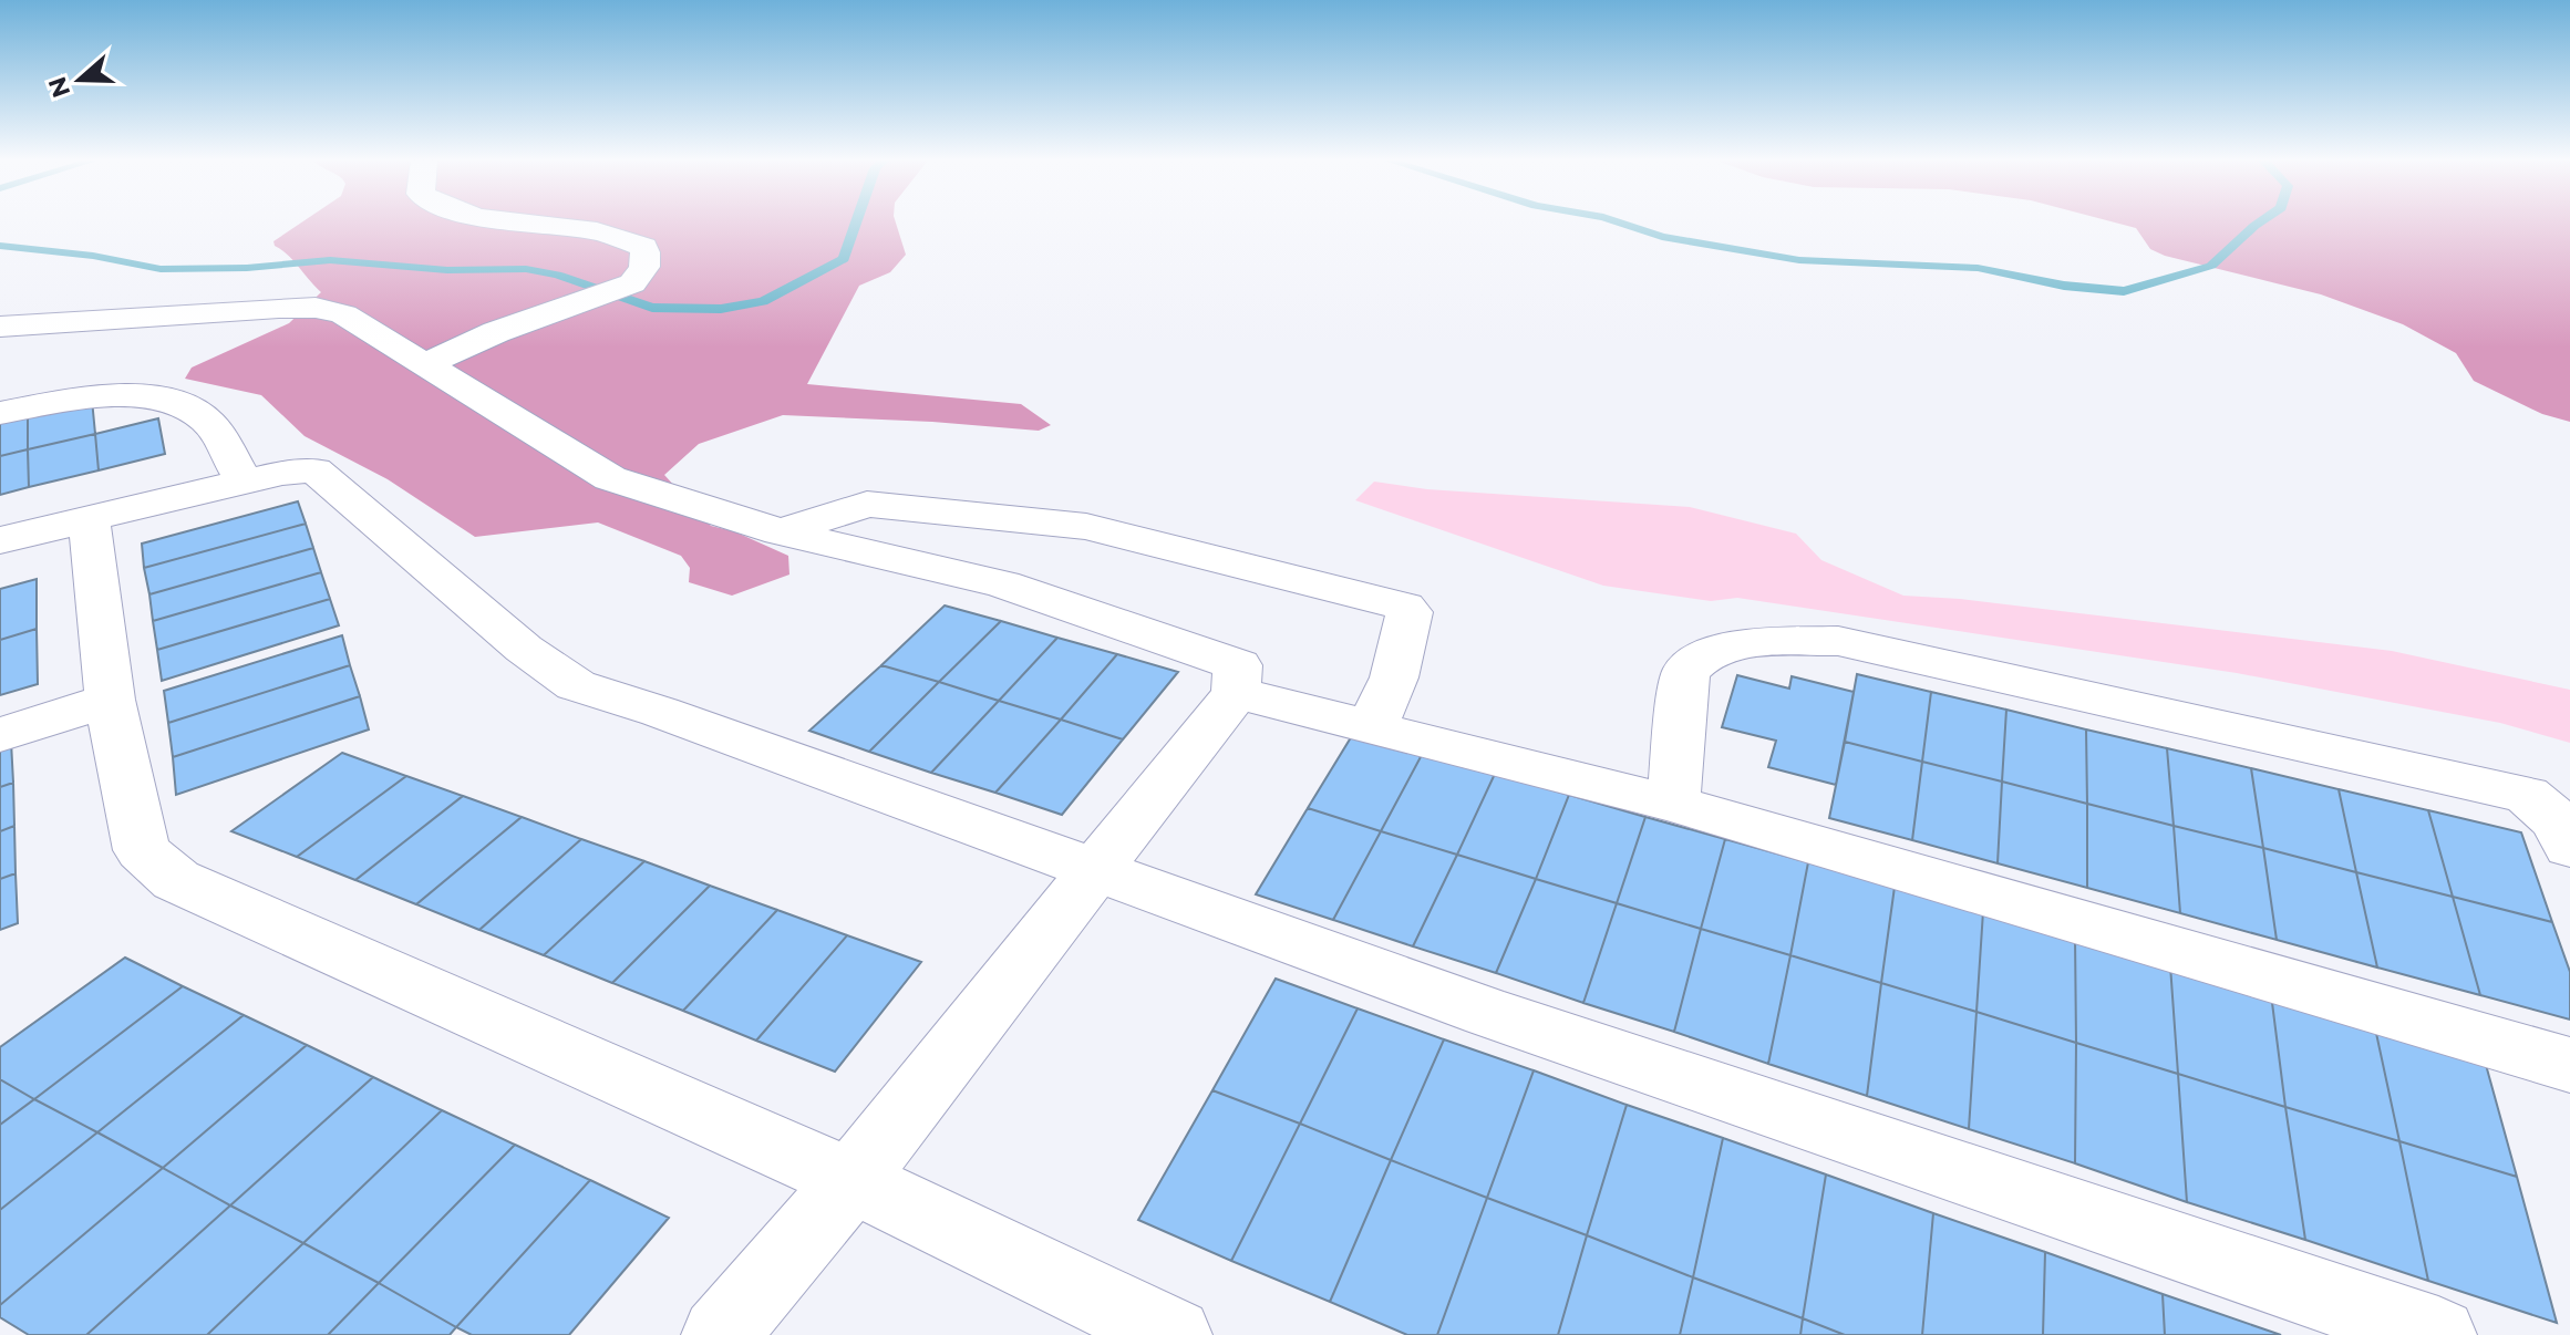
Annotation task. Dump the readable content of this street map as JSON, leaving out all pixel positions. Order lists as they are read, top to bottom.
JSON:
{
  "north": "left"
}
